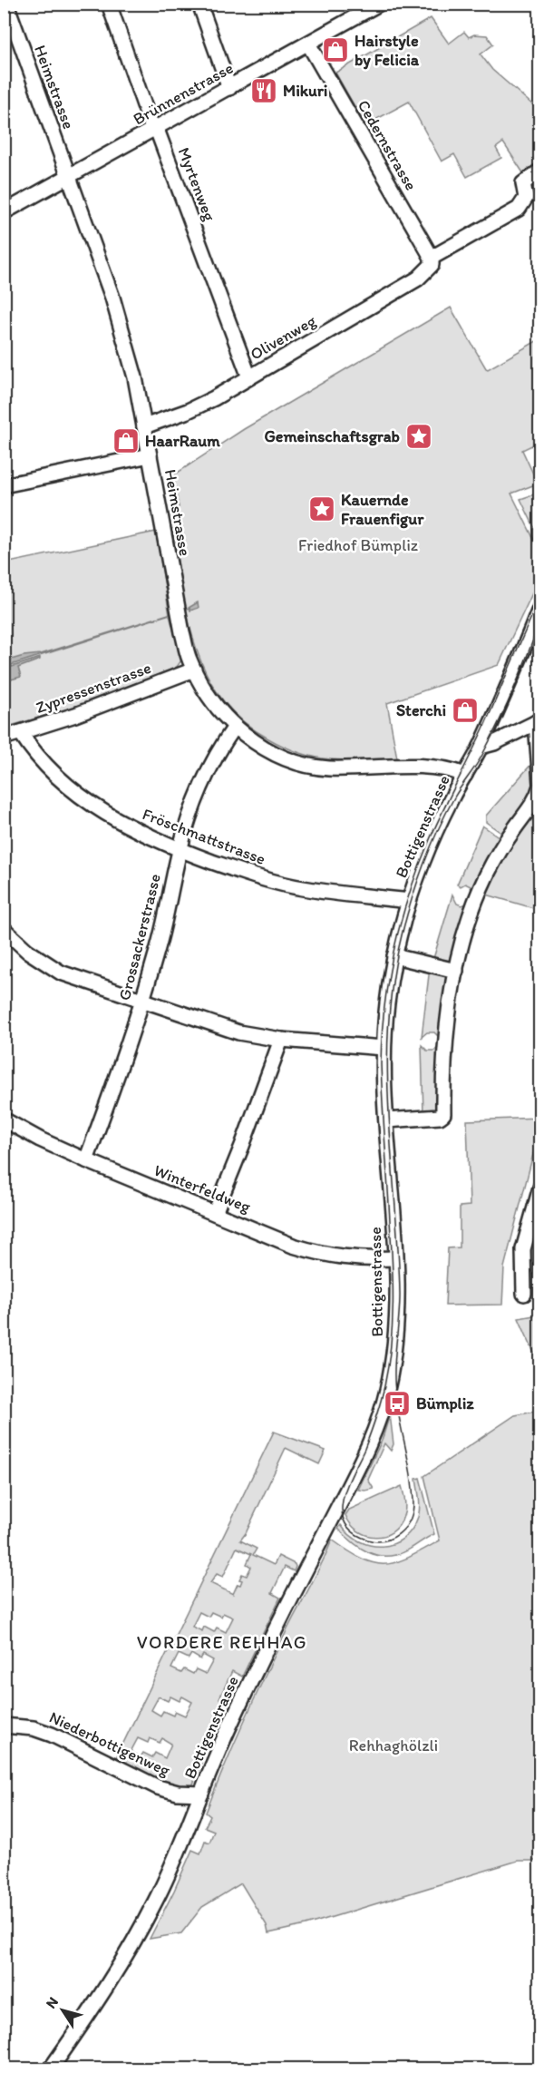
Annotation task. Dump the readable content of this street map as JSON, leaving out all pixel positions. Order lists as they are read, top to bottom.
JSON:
{
  "streets": {
    "street": [
      "Heimstrasse",
      "Brünnenstrasse",
      "Cedernstrasse",
      "Myrtenweg",
      "Olivenweg",
      "Zypressenstrasse",
      "Bottigenstrasse",
      "Fröschmattstrasse",
      "Grossackerstrasse",
      "Winterfeldweg",
      "Niederbottigenweg"
    ]
  },
  "crossings": [
    ["Heimstrasse", "Brünnenstrasse"],
    ["Heimstrasse", "Olivenweg"],
    ["Heimstrasse", "Zypressenstrasse"],
    ["Heimstrasse", "Bottigenstrasse"],
    ["Heimstrasse", "Grossackerstrasse"],
    ["Brünnenstrasse", "Cedernstrasse"],
    ["Brünnenstrasse", "Myrtenweg"],
    ["Cedernstrasse", "Olivenweg"],
    ["Myrtenweg", "Olivenweg"],
    ["Zypressenstrasse", "Fröschmattstrasse"],
    ["Bottigenstrasse", "Fröschmattstrasse"],
    ["Bottigenstrasse", "Winterfeldweg"],
    ["Bottigenstrasse", "Niederbottigenweg"],
    ["Fröschmattstrasse", "Grossackerstrasse"],
    ["Grossackerstrasse", "Winterfeldweg"]
  ],
  "districts": ["VORDERE REHHAG"],
  "parks": ["Friedhof Bümpliz", "Rehhaghölzli"],
  "places": {
    "shop": ["Hairstyle by Felicia", "HaarRaum", "Sterchi"],
    "restaurant": ["Mikuri"],
    "place": ["Gemeinschaftsgrab", "Kauernde Frauenfigur"],
    "bus stop": ["Bümpliz"]
  },
  "north": "top left"
}
